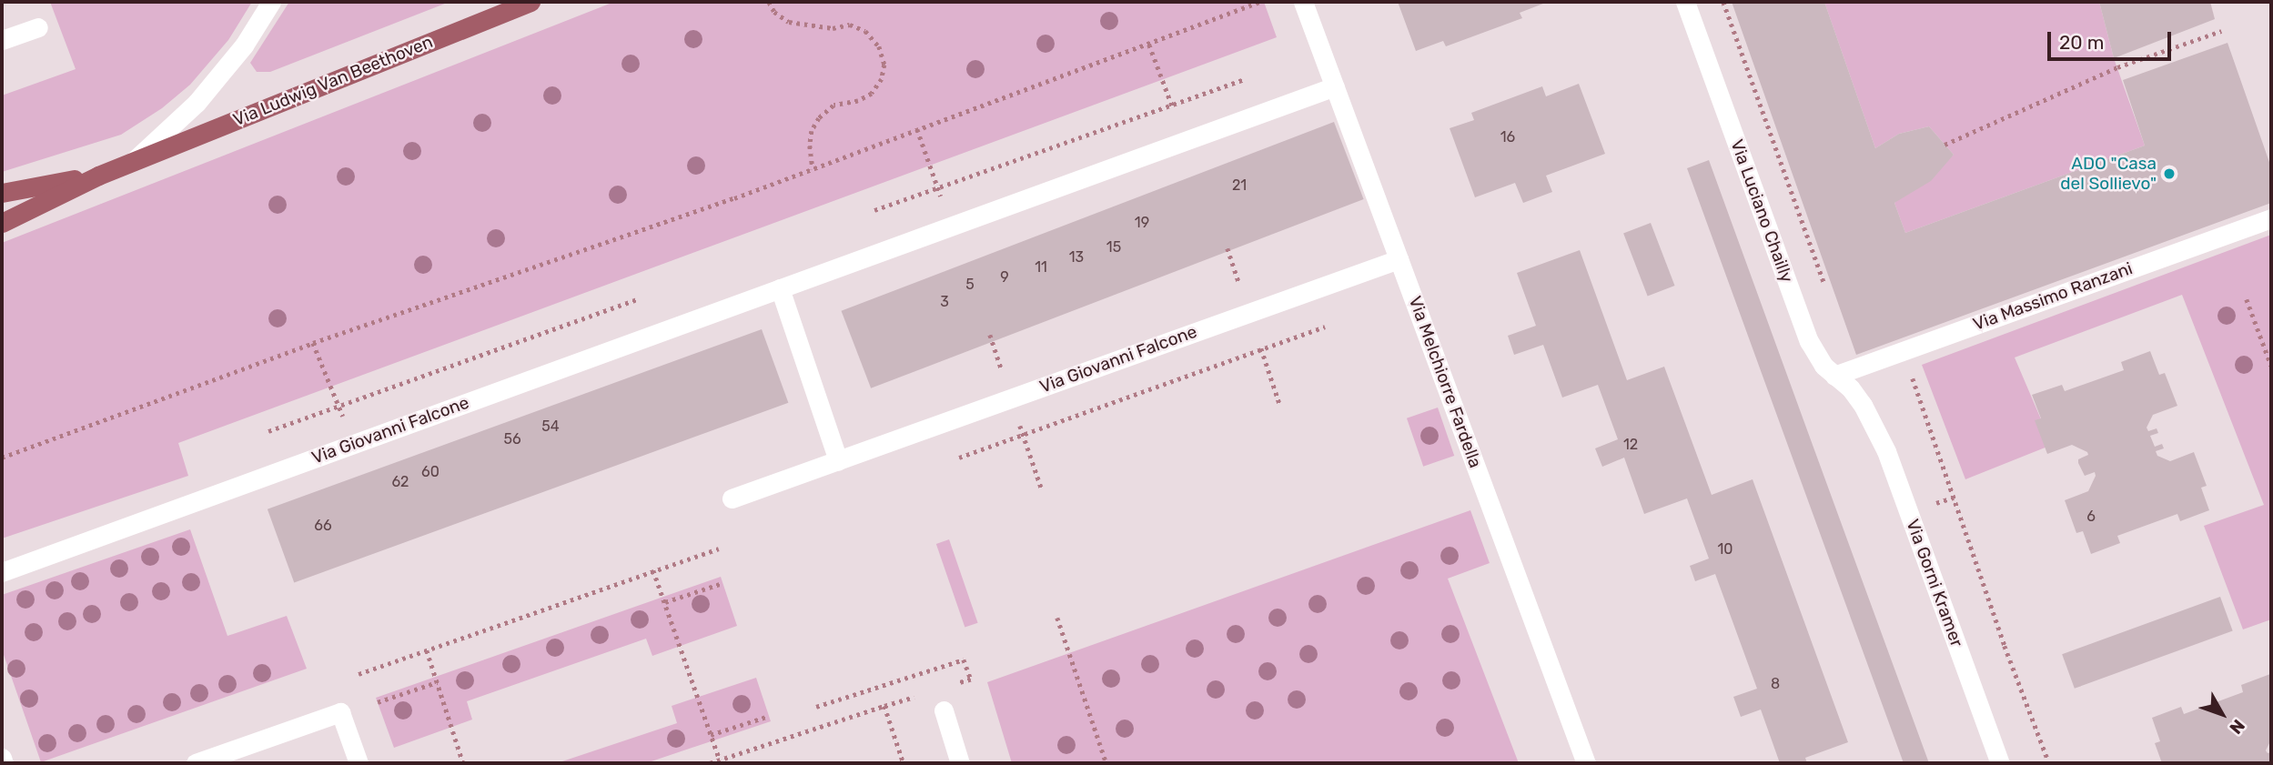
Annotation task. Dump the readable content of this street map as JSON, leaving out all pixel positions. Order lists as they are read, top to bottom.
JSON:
{
  "streets": {
    "main road": ["Via Ludwig Van Beethoven"],
    "street": [
      "Via Luciano Chailly",
      "Via Massimo Ranzani",
      "Via Giovanni Falcone",
      "Via Melchiorre Fardella",
      "Via Gorni Kramer"
    ]
  },
  "crossings": [
    ["Via Luciano Chailly", "Via Massimo Ranzani"],
    ["Via Luciano Chailly", "Via Gorni Kramer"],
    ["Via Giovanni Falcone", "Via Melchiorre Fardella"]
  ],
  "places": ["ADO \"Casa del Sollievo\""],
  "house_numbers": [
    "16",
    "21",
    "19",
    "15",
    "13",
    "11",
    "9",
    "5",
    "3",
    "54",
    "56",
    "12",
    "60",
    "62",
    "6",
    "66",
    "10",
    "8"
  ],
  "scale_bar": "20 m",
  "north": "bottom right"
}
